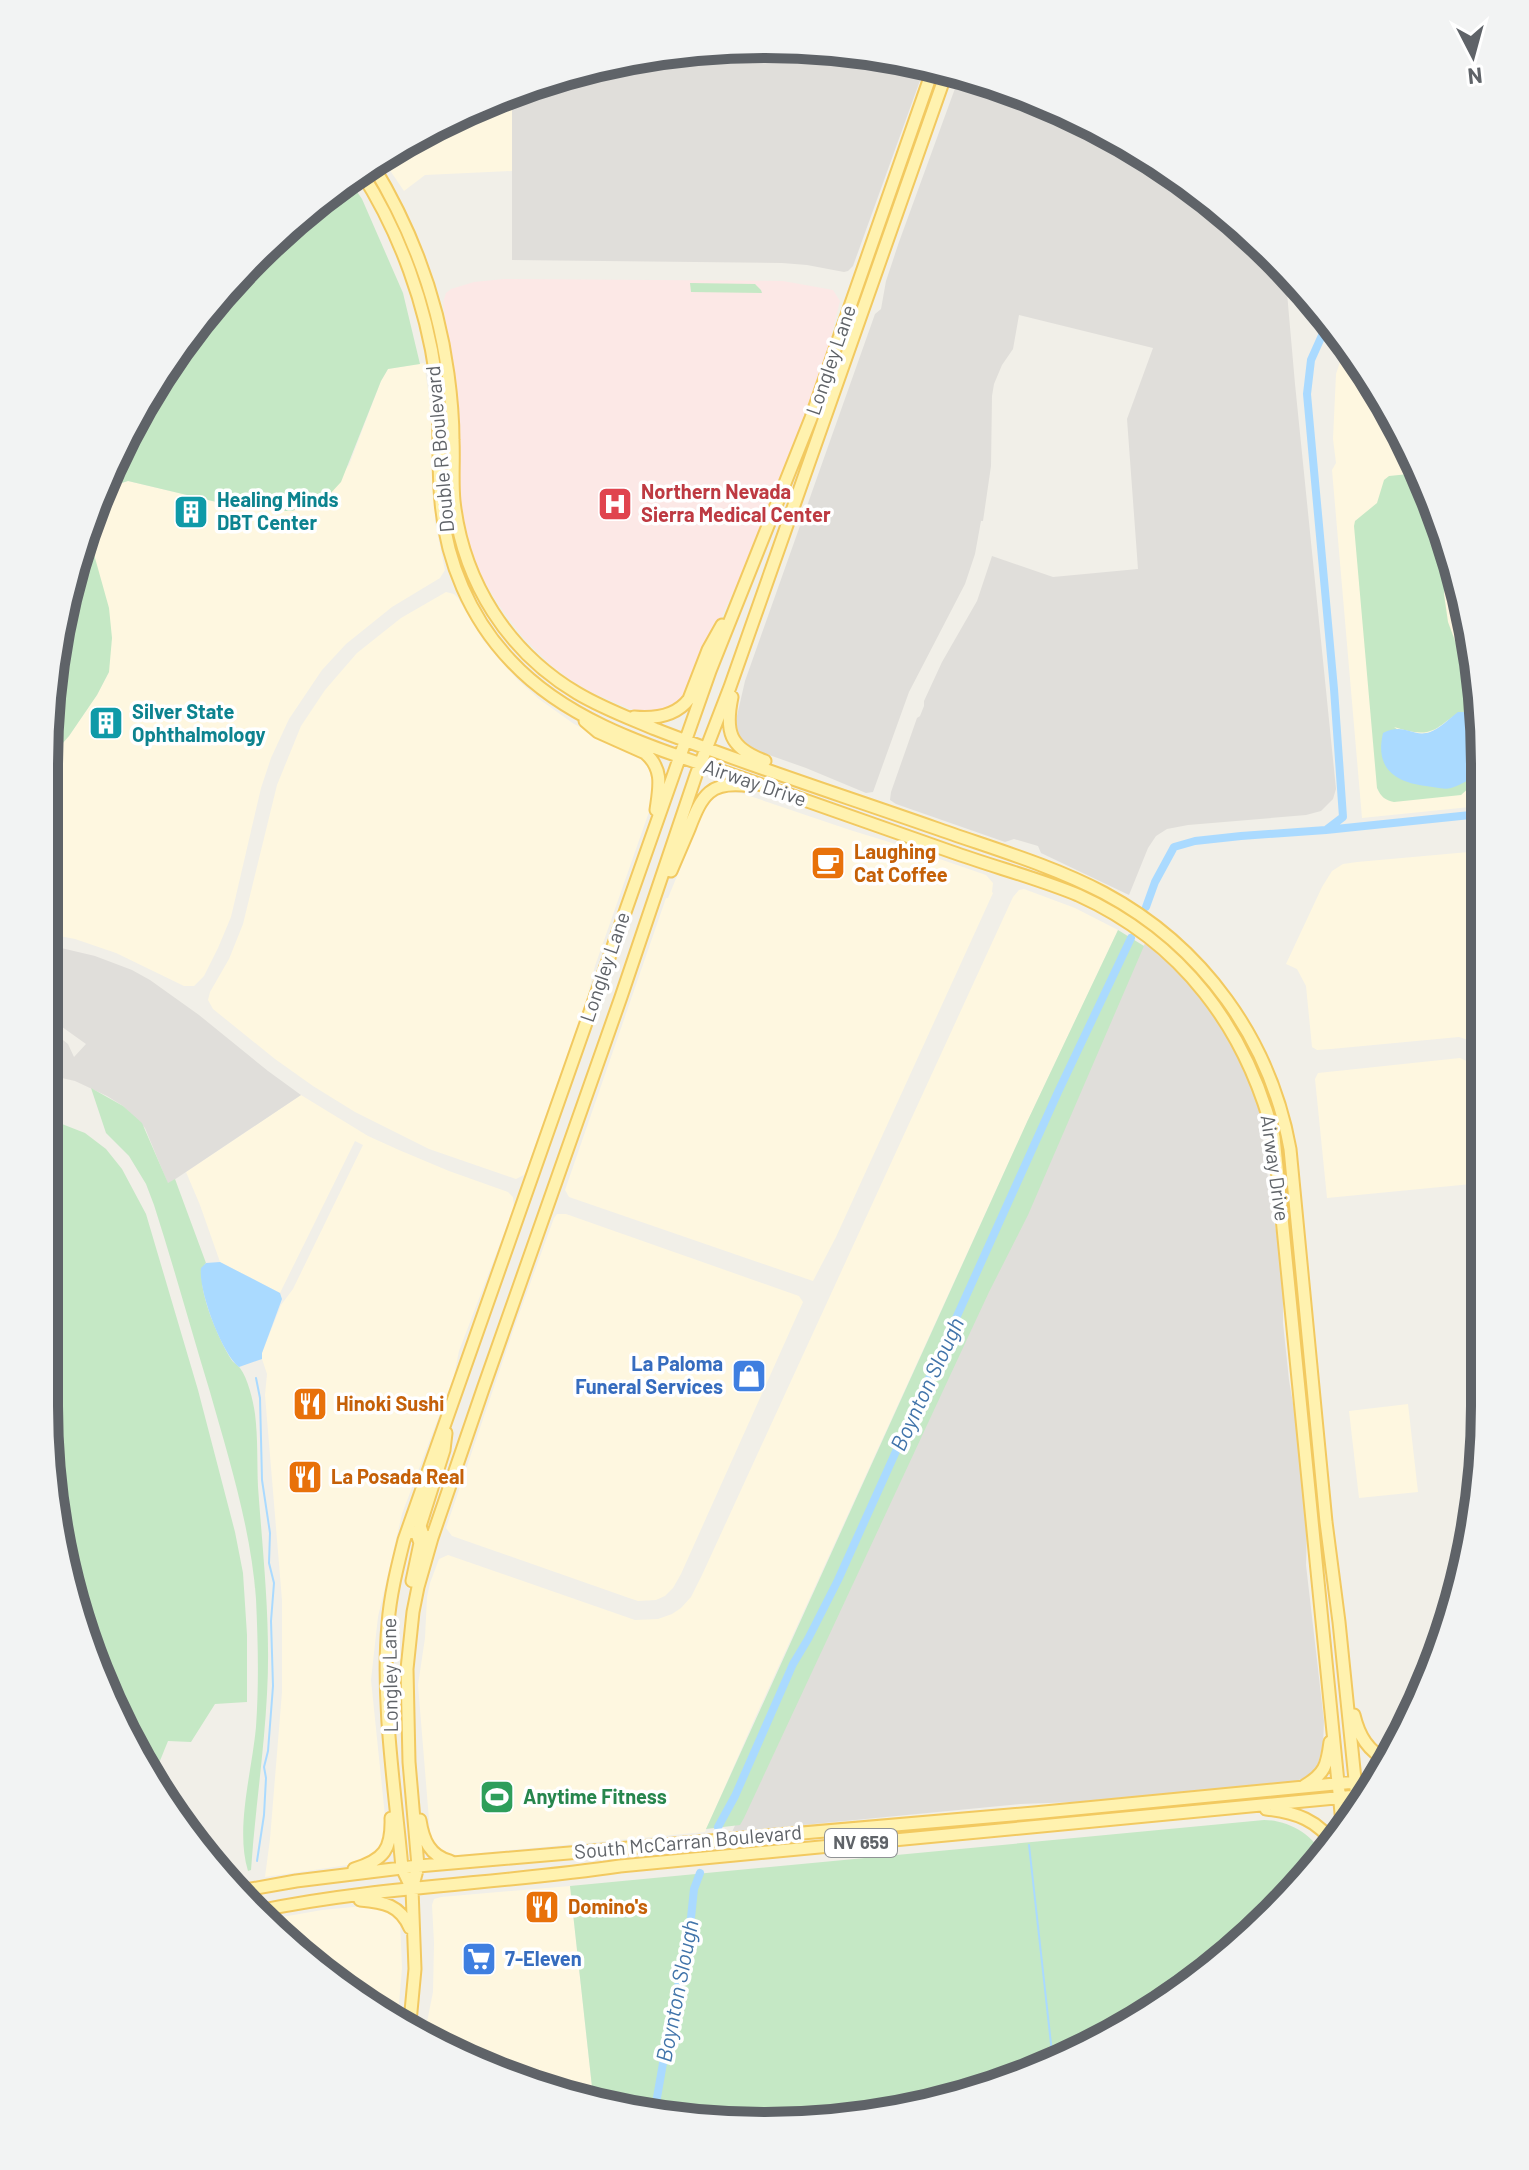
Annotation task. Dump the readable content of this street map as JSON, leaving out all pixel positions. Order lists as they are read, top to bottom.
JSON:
{
  "streets": {
    "main road": [
      "Longley Lane",
      "Double R Boulevard",
      "Airway Drive",
      "South McCarran Boulevard",
      "NV 659"
    ]
  },
  "crossings": [
    ["Longley Lane", "Double R Boulevard"],
    ["Longley Lane", "Airway Drive"],
    ["Longley Lane", "South McCarran Boulevard"],
    ["Double R Boulevard", "Airway Drive"],
    ["Airway Drive", "South McCarran Boulevard"]
  ],
  "water": ["Boynton Slough"],
  "places": {
    "hospital": ["Northern Nevada Sierra Medical Center"],
    "building": ["Healing Minds DBT Center", "Silver State Ophthalmology"],
    "cafe": ["Laughing Cat Coffee"],
    "shop": ["La Paloma Funeral Services"],
    "restaurant": ["Hinoki Sushi", "La Posada Real", "Domino's"],
    "sports": ["Anytime Fitness"],
    "supermarket": ["7-Eleven"]
  },
  "north": "bottom"
}
